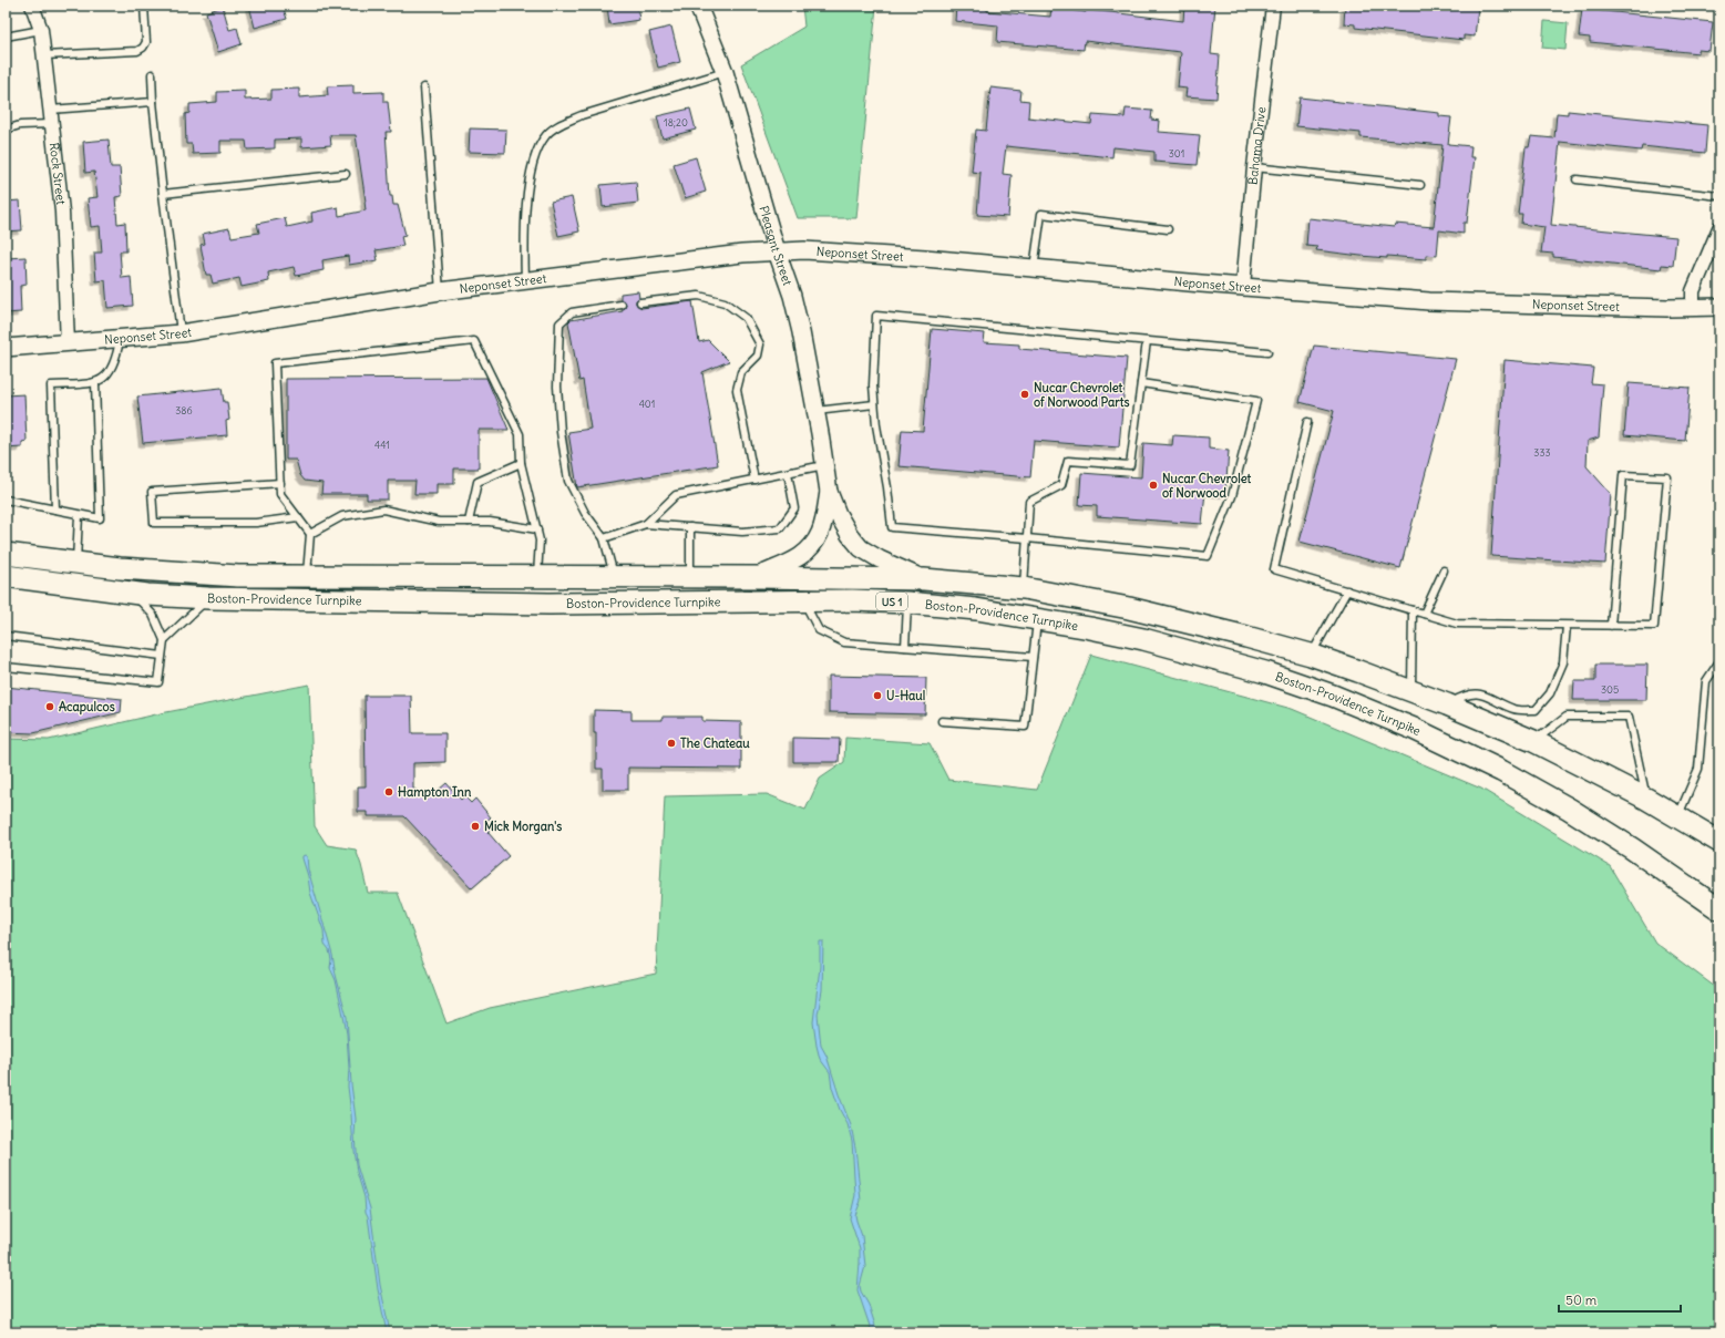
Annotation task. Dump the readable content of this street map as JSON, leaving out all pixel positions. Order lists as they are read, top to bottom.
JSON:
{
  "streets": {
    "main road": ["Boston-Providence Turnpike", "US 1"],
    "street": [
      "Bahama Drive",
      "Rock Street",
      "Pleasant Street",
      "Neponset Street"
    ]
  },
  "crossings": [
    ["Bahama Drive", "Neponset Street"],
    ["Rock Street", "Neponset Street"],
    ["Pleasant Street", "Neponset Street"],
    ["Pleasant Street", "Boston-Providence Turnpike"]
  ],
  "places": [
    "Nucar Chevrolet of Norwood Parts",
    "Nucar Chevrolet of Norwood",
    "U-Haul",
    "Acapulcos",
    "The Chateau",
    "Hampton Inn",
    "Mick Morgan's"
  ],
  "house_numbers": [
    "18;20",
    "301",
    "401",
    "386",
    "441",
    "333",
    "305"
  ],
  "scale_bar": "50 m"
}
